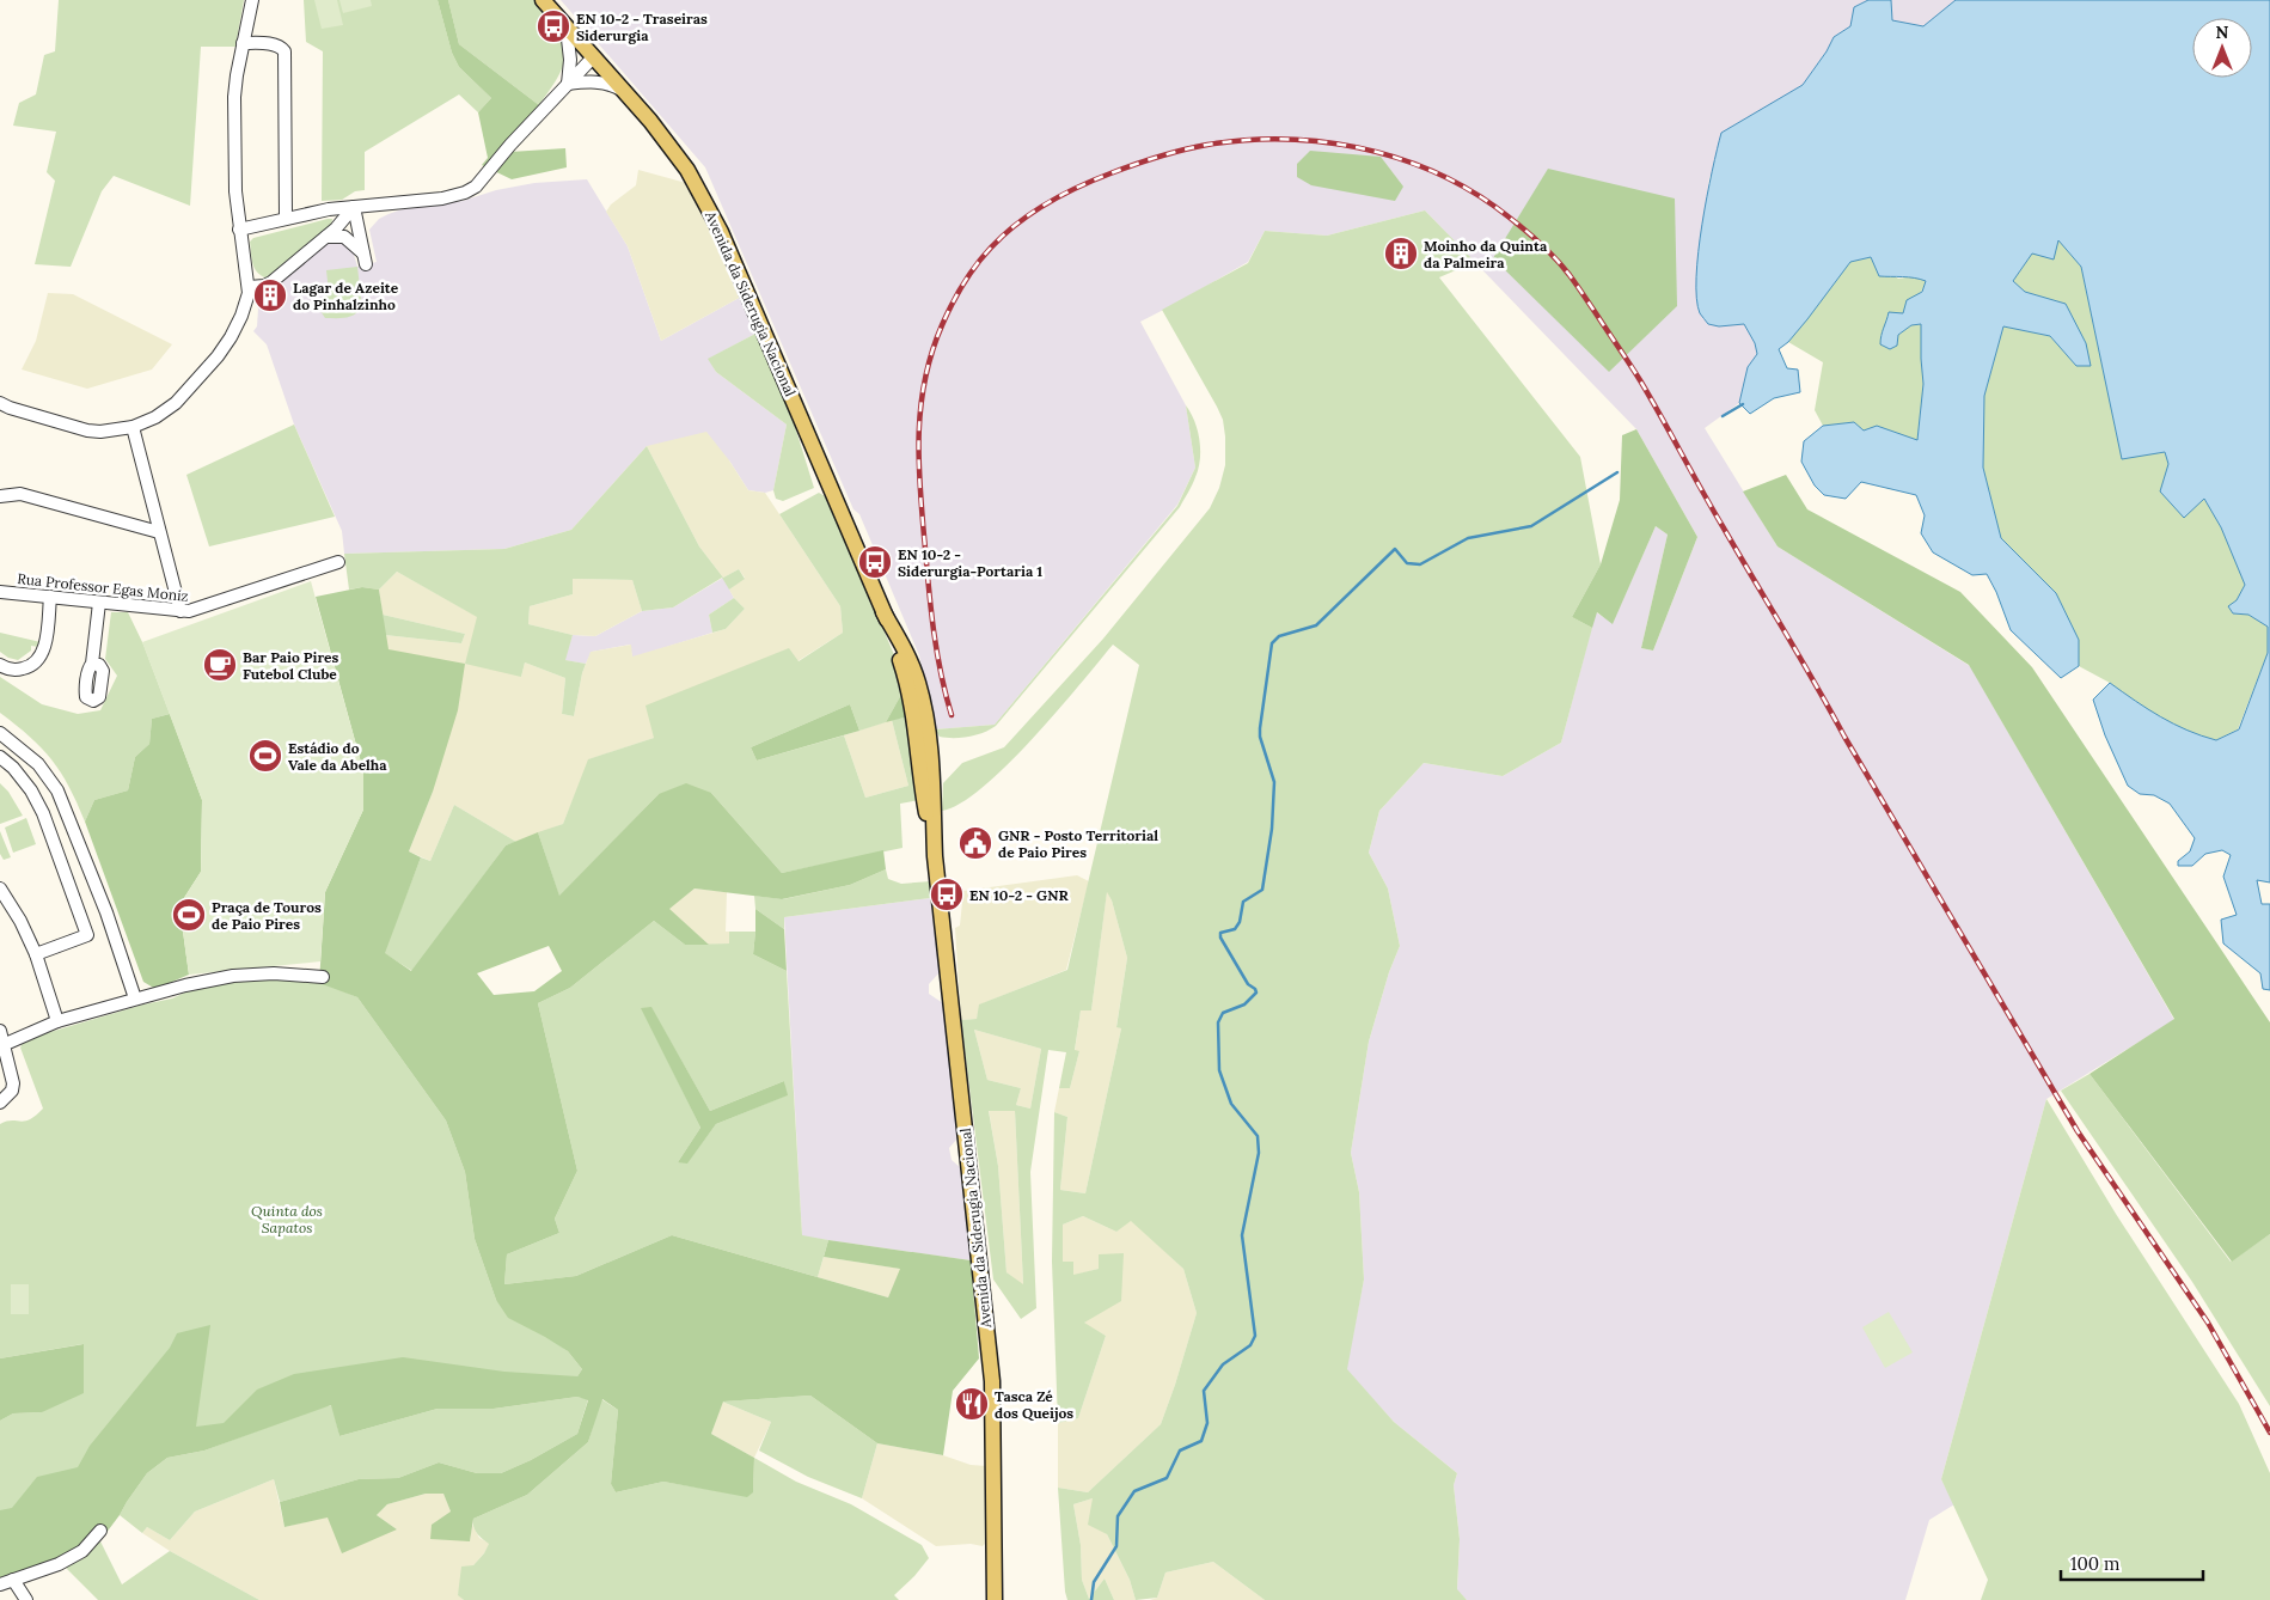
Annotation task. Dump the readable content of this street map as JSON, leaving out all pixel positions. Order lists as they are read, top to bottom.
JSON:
{
  "streets": {
    "main road": ["Avenida da Siderugia Nacional"],
    "street": ["Rua Professor Egas Moniz"]
  },
  "parks": ["Quinta dos Sapatos"],
  "places": {
    "bus stop": ["EN 10-2 - Traseiras Siderurgia", "EN 10-2 - Siderurgia-Portaria 1", "EN 10-2 - GNR"],
    "building": ["Moinho da Quinta da Palmeira", "Lagar de Azeite do Pinhalzinho"],
    "cafe": ["Bar Paio Pires Futebol Clube"],
    "sports": ["Estádio do Vale da Abelha", "Praça de Touros de Paio Pires"],
    "public building": ["GNR - Posto Territorial de Paio Pires"],
    "restaurant": ["Tasca Zé dos Queijos"]
  },
  "scale_bar": "100 m",
  "north": "top"
}
